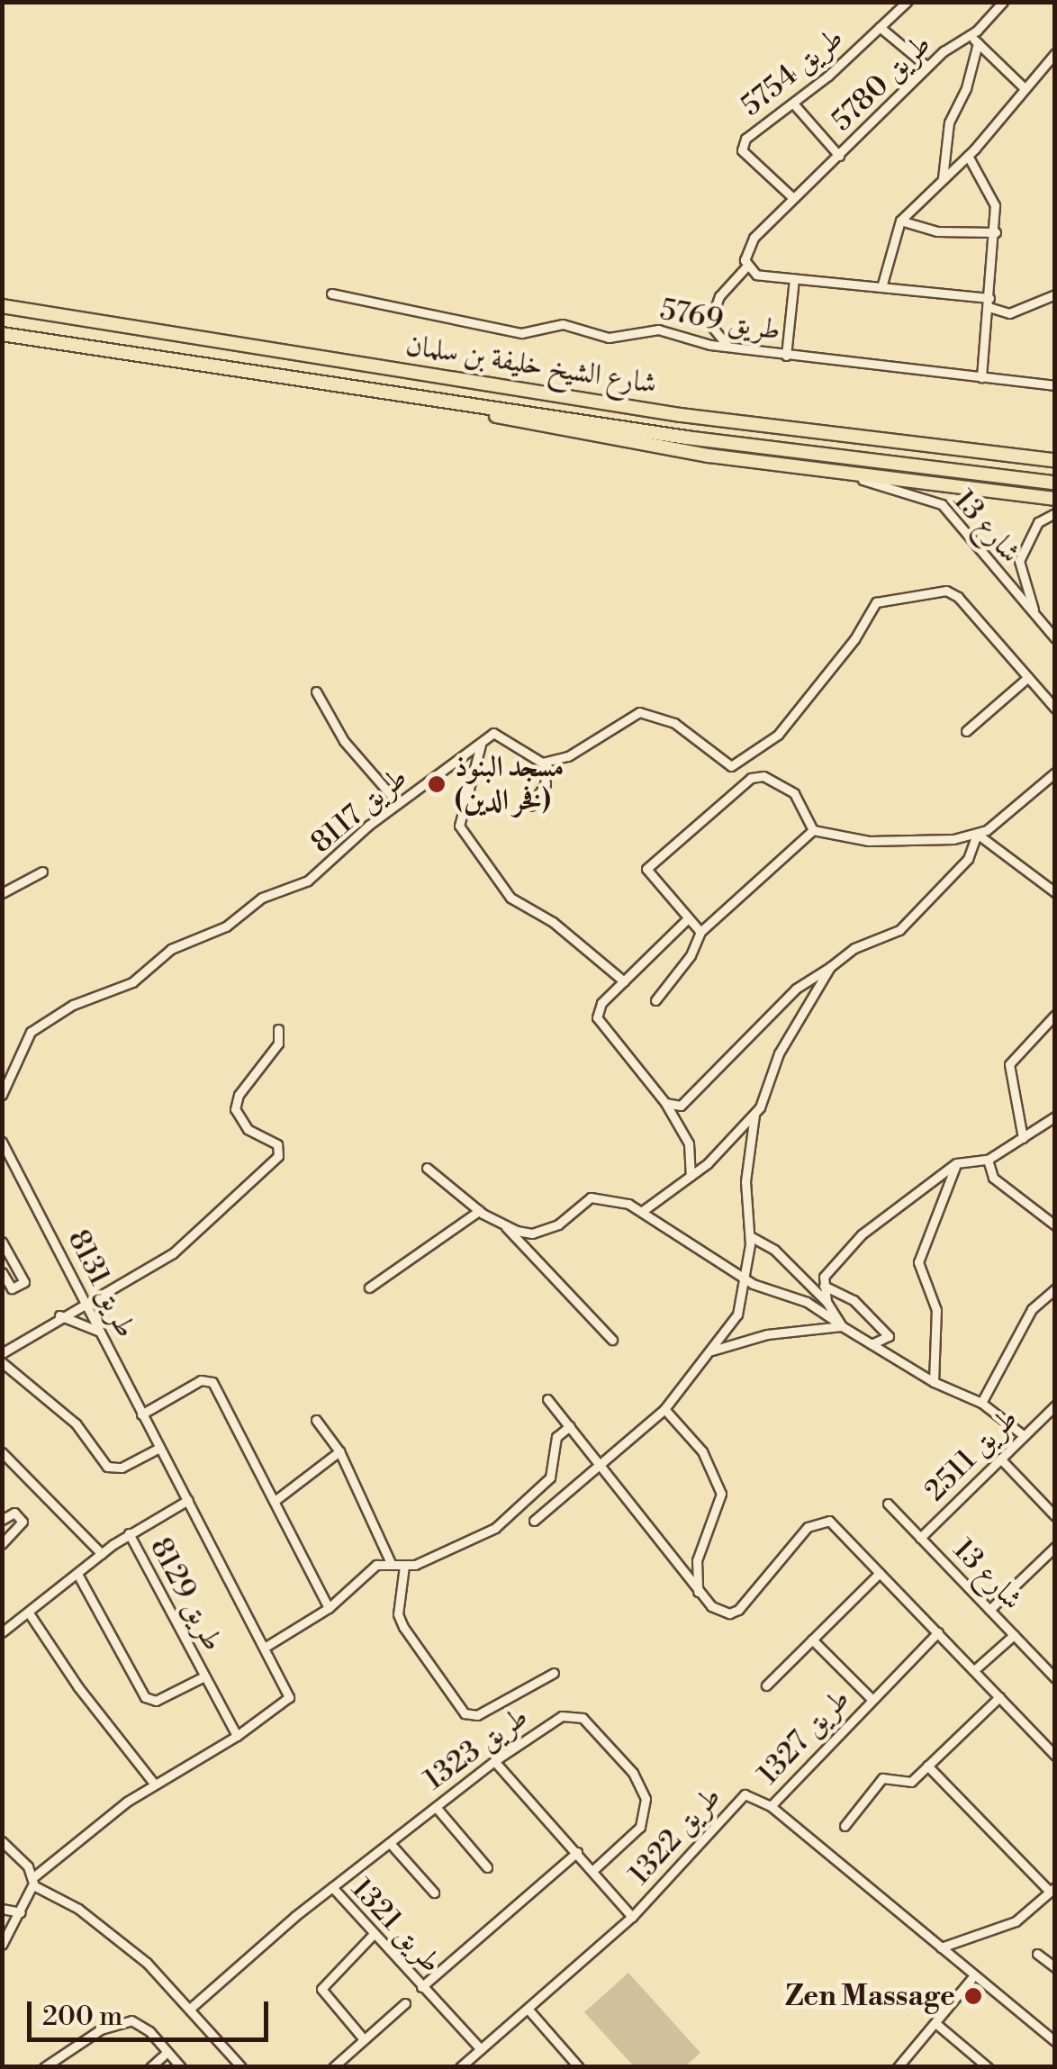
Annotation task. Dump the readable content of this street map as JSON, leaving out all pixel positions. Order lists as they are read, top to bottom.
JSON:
{
  "streets": {
    "highway": ["شارع الشيخ خليفة بن سلمان"],
    "street": [
      "طريق 5754",
      "طريق 5780",
      "طريق 5769",
      "شارع 13",
      "طريق 8117",
      "طريق 8131",
      "طريق 2511",
      "طريق 8129",
      "طريق 1327",
      "طريق 1323",
      "طريق 1322",
      "طريق 1321"
    ]
  },
  "crossings": [
    ["طريق 5754", "طريق 5780"],
    ["طريق 5780", "طريق 5769"],
    ["شارع 13", "طريق 2511"],
    ["طريق 8131", "طريق 8129"],
    ["طريق 1327", "طريق 1322"],
    ["طريق 1323", "طريق 1321"],
    ["طريق 1322", "طريق 1321"]
  ],
  "places": ["مسجد البنوذ (فخر الدين)", "Zen Massage"],
  "scale_bar": "200 m"
}
